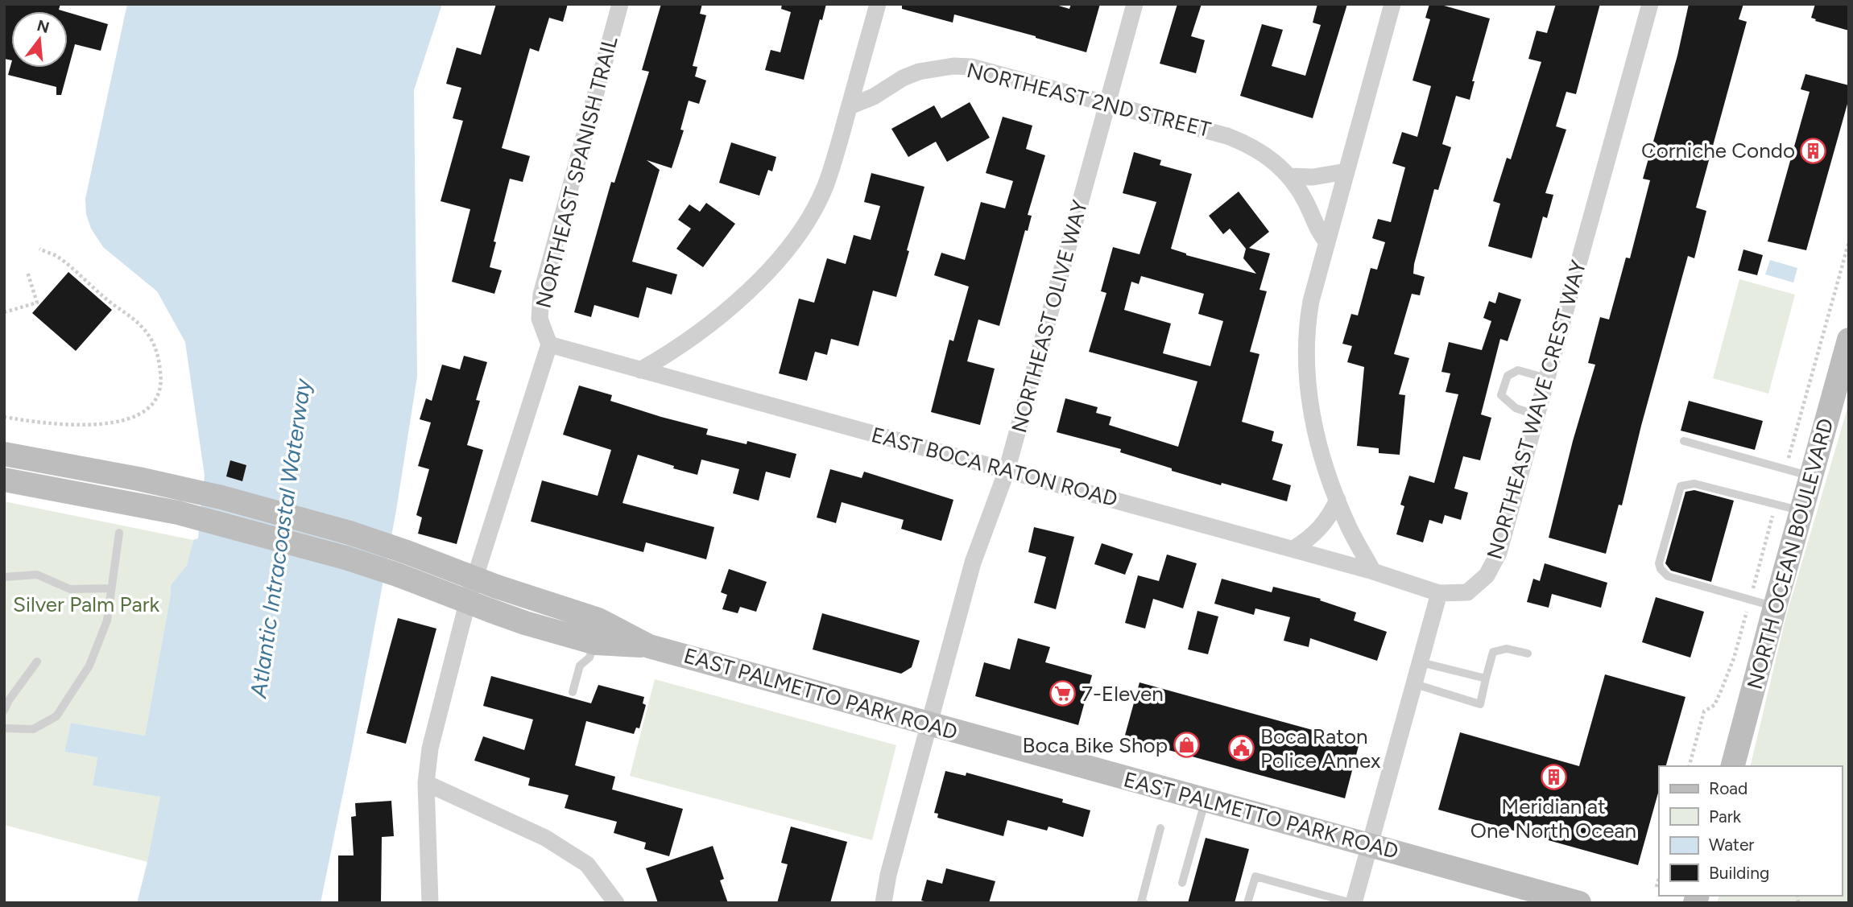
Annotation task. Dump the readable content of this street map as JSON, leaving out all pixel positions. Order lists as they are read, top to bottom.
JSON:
{
  "streets": {
    "main road": ["NORTH OCEAN BOULEVARD", "EAST PALMETTO PARK ROAD"],
    "street": [
      "NORTHEAST 2ND STREET",
      "NORTHEAST SPANISH TRAIL",
      "NORTHEAST OLIVE WAY",
      "NORTHEAST WAVE CREST WAY",
      "EAST BOCA RATON ROAD"
    ]
  },
  "crossings": [
    ["NORTHEAST 2ND STREET", "NORTHEAST OLIVE WAY"],
    ["NORTHEAST SPANISH TRAIL", "EAST BOCA RATON ROAD"],
    ["NORTHEAST OLIVE WAY", "EAST BOCA RATON ROAD"],
    ["NORTHEAST OLIVE WAY", "EAST PALMETTO PARK ROAD"],
    ["NORTHEAST WAVE CREST WAY", "EAST BOCA RATON ROAD"]
  ],
  "water": ["Atlantic Intracoastal Waterway"],
  "parks": ["Silver Palm Park"],
  "places": {
    "building": ["Corniche Condo", "Meridian at One North Ocean"],
    "supermarket": ["7-Eleven"],
    "shop": ["Boca Bike Shop"],
    "public building": ["Boca Raton Police Annex"]
  },
  "legend": [
    "Road",
    "Park",
    "Water",
    "Building"
  ],
  "north": "top"
}
